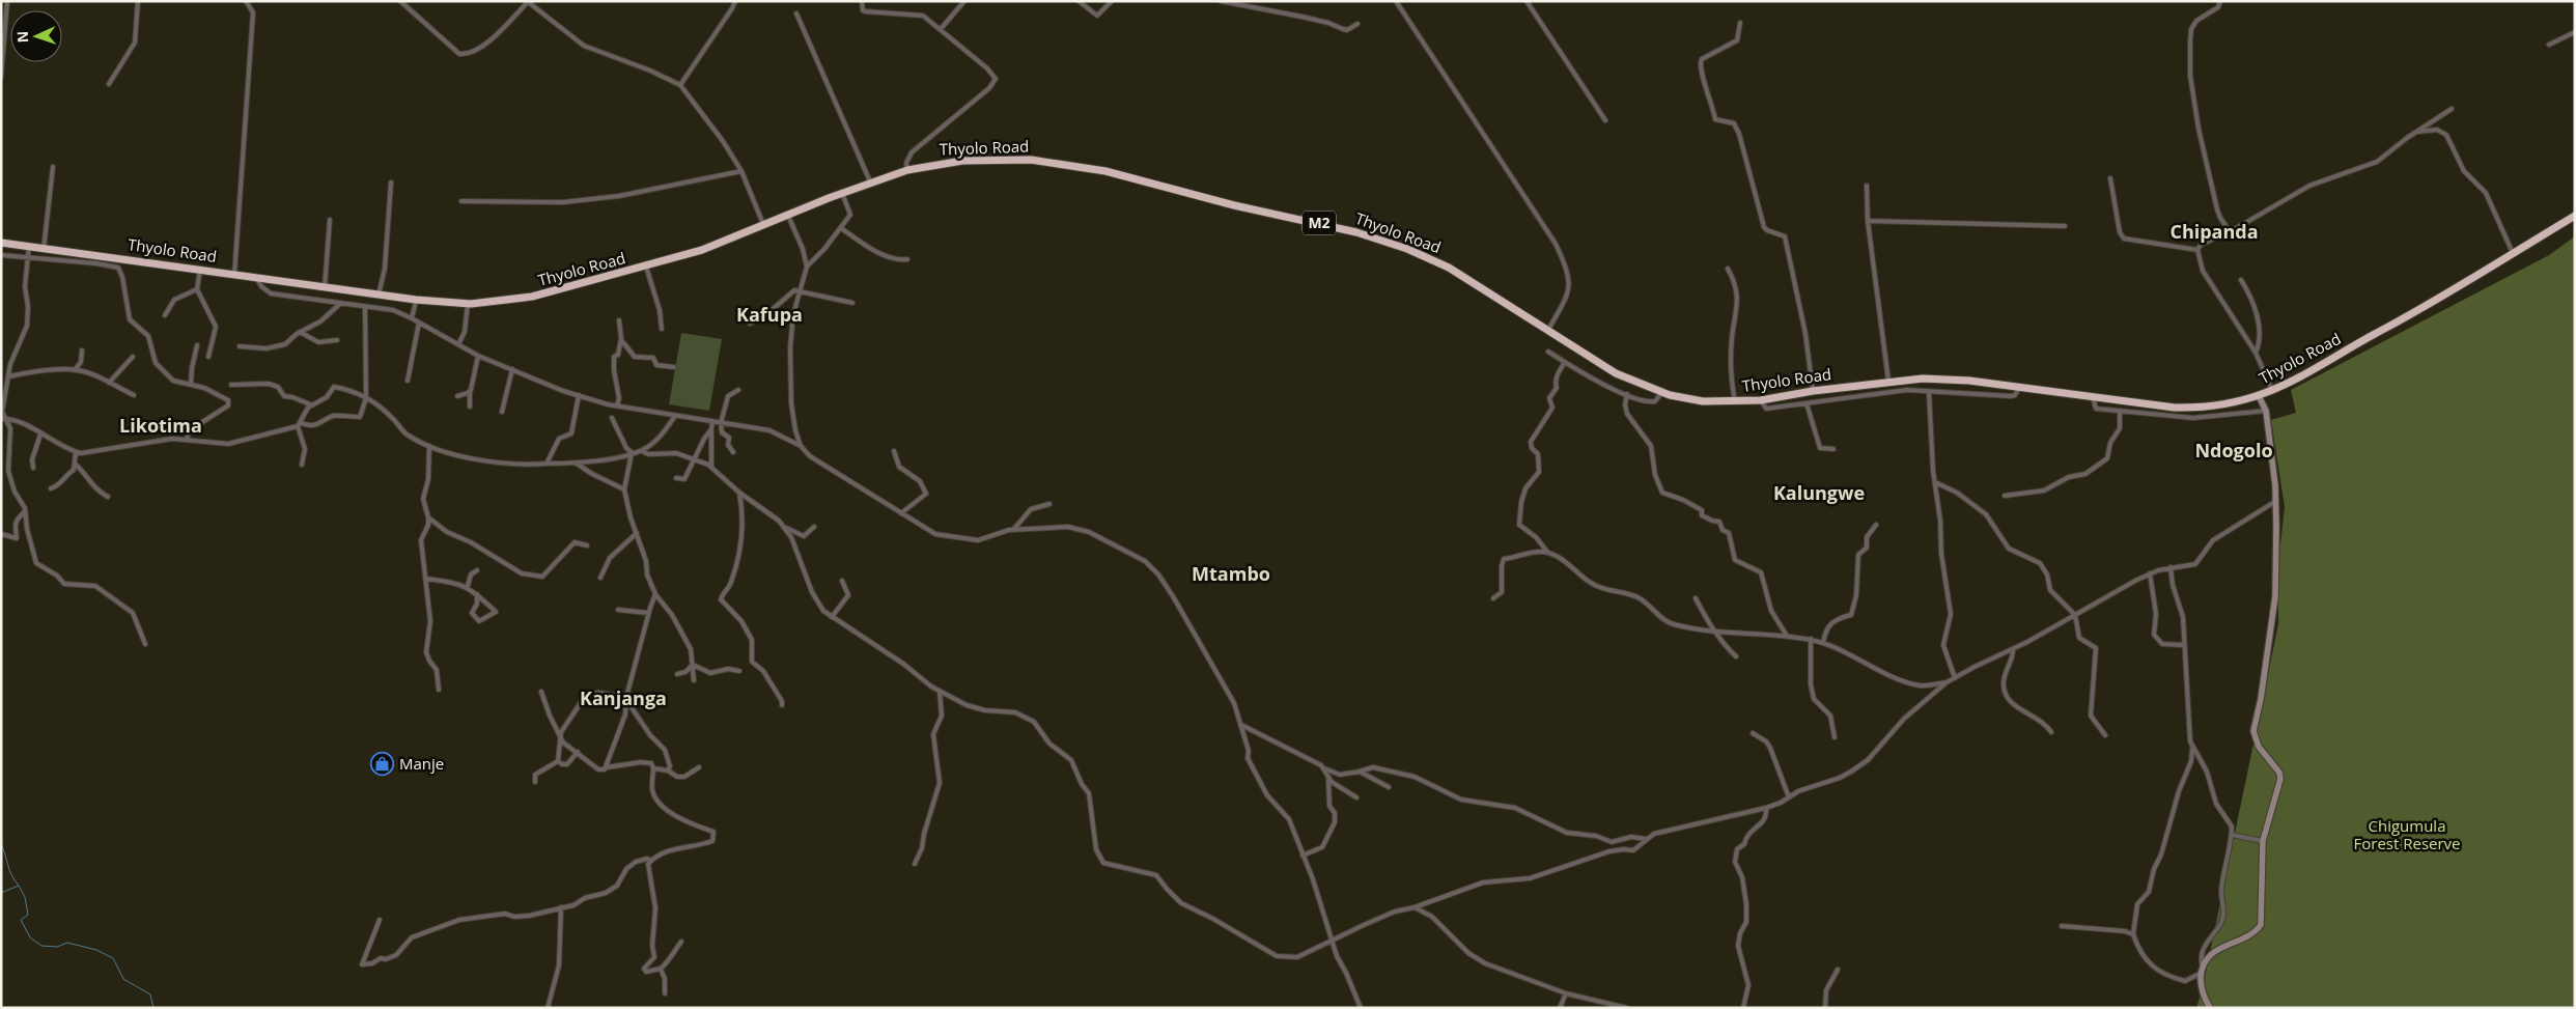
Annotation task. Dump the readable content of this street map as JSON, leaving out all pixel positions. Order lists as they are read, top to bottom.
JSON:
{
  "streets": {
    "highway": ["Thyolo Road", "M2"]
  },
  "districts": [
    "Chipanda",
    "Kafupa",
    "Likotima",
    "Ndogolo",
    "Kalungwe",
    "Mtambo",
    "Kanjanga"
  ],
  "parks": ["Chigumula Forest Reserve"],
  "places": {
    "shop": ["Manje"]
  },
  "north": "left"
}
